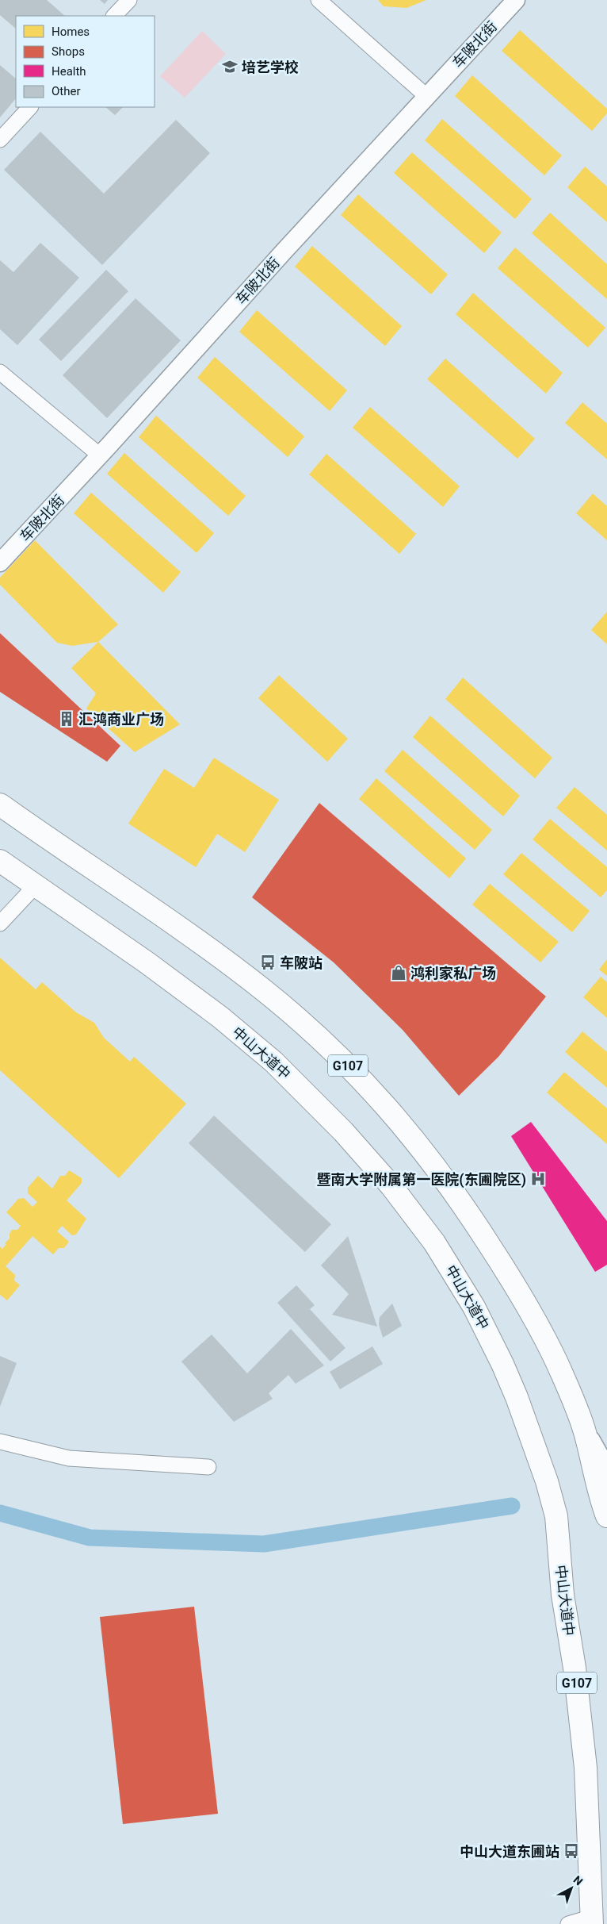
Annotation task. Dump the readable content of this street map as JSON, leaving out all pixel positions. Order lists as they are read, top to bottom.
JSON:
{
  "streets": {
    "highway": ["中山大道中", "G107"],
    "street": ["车陂北街"]
  },
  "places": {
    "school or university": ["培艺学校"],
    "building": ["汇鸿商业广场"],
    "bus stop": ["车陂站", "中山大道东圃站"],
    "shop": ["鸿利家私广场"],
    "hospital": ["暨南大学附属第一医院(东圃院区)"]
  },
  "legend": [
    "Homes",
    "Shops",
    "Health",
    "Other"
  ],
  "north": "top right"
}
